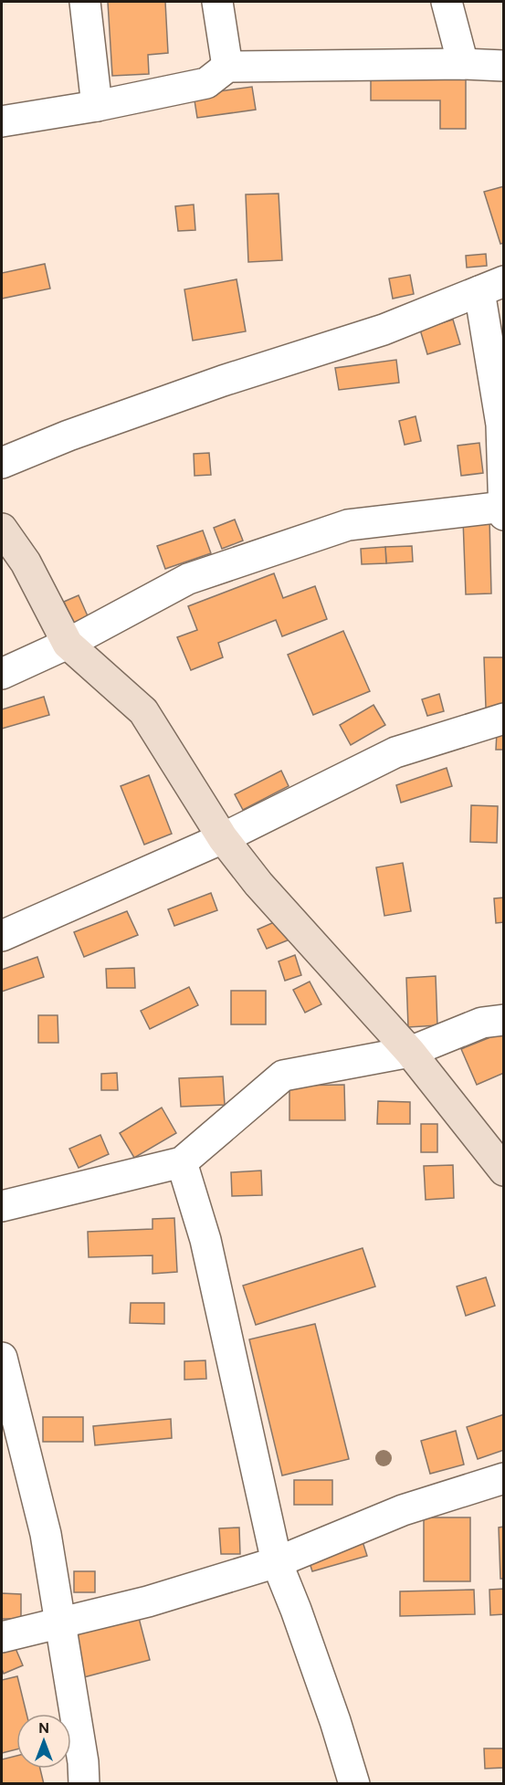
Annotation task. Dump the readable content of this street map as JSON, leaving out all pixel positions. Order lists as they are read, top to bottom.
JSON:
{
  "north": "top"
}
